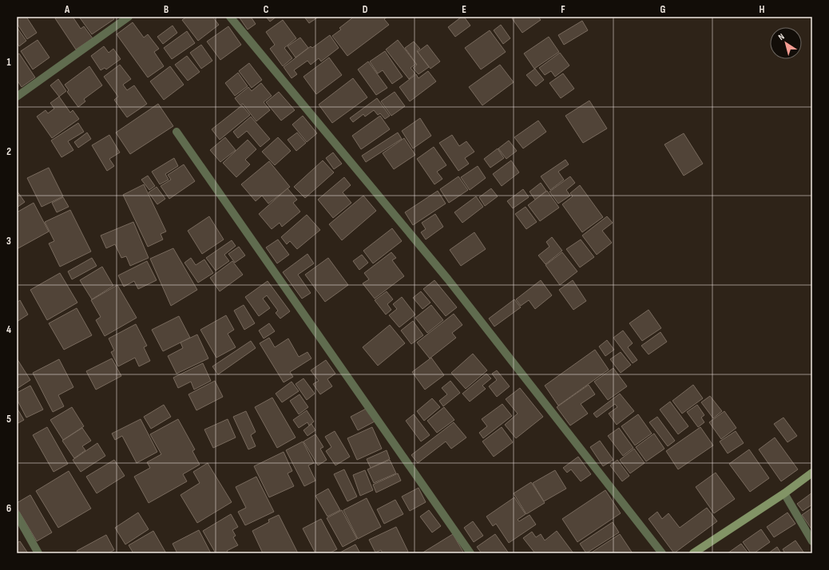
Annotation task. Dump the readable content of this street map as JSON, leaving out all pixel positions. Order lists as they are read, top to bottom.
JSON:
{
  "north": "top left",
  "grid": {
    "columns": [
      "A",
      "B",
      "C",
      "D",
      "E",
      "F",
      "G",
      "H"
    ],
    "rows": [
      "1",
      "2",
      "3",
      "4",
      "5",
      "6"
    ]
  }
}
